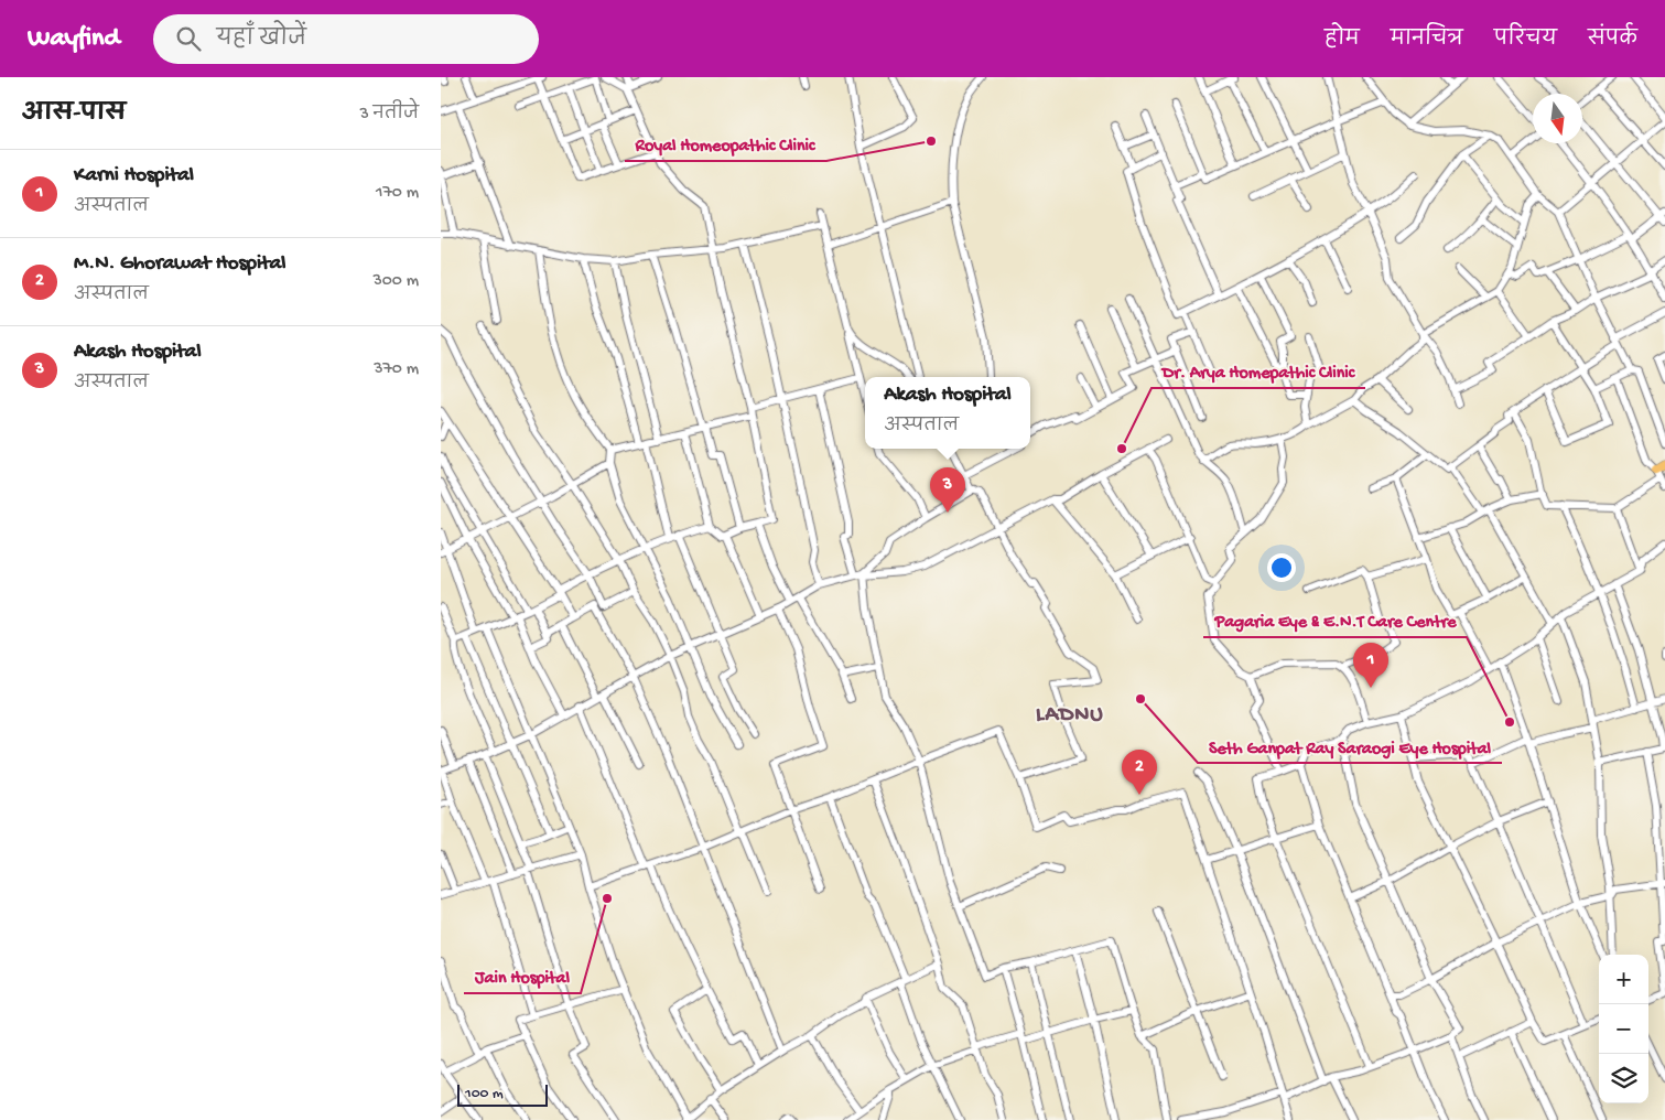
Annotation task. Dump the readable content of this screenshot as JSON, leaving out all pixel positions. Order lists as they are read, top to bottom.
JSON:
{
  "districts": ["LADNU"],
  "places": [
    "Royal Homeopathic Clinic",
    "Dr. Arya Homepathic Clinic",
    "Seth Ganpat Ray Saraogi Eye Hospital",
    "Pagaria Eye & E.N.T Care Centre",
    "Jain Hospital"
  ],
  "scale_bar": "100 m",
  "north": "bottom",
  "page": {
    "header": "Wayfind",
    "search": "यहाँ खोजें",
    "nav": [
      "होम",
      "मानचित्र",
      "परिचय",
      "संपर्क"
    ],
    "heading": ["आस-पास", "3 नतीजे"],
    "list": [
      {
        "mark": "1",
        "name": "Karni Hospital",
        "note": "अस्पताल",
        "value": "170 m"
      },
      {
        "mark": "2",
        "name": "M.N. Ghorawat Hospital",
        "note": "अस्पताल",
        "value": "300 m"
      },
      {
        "mark": "3",
        "name": "Akash Hospital",
        "note": "अस्पताल",
        "value": "370 m"
      }
    ],
    "popup": ["Akash Hospital", "अस्पताल"],
    "pins": ["3", "1", "2"],
    "map_buttons": ["+", "−"],
    "scale": "100 m"
  }
}
